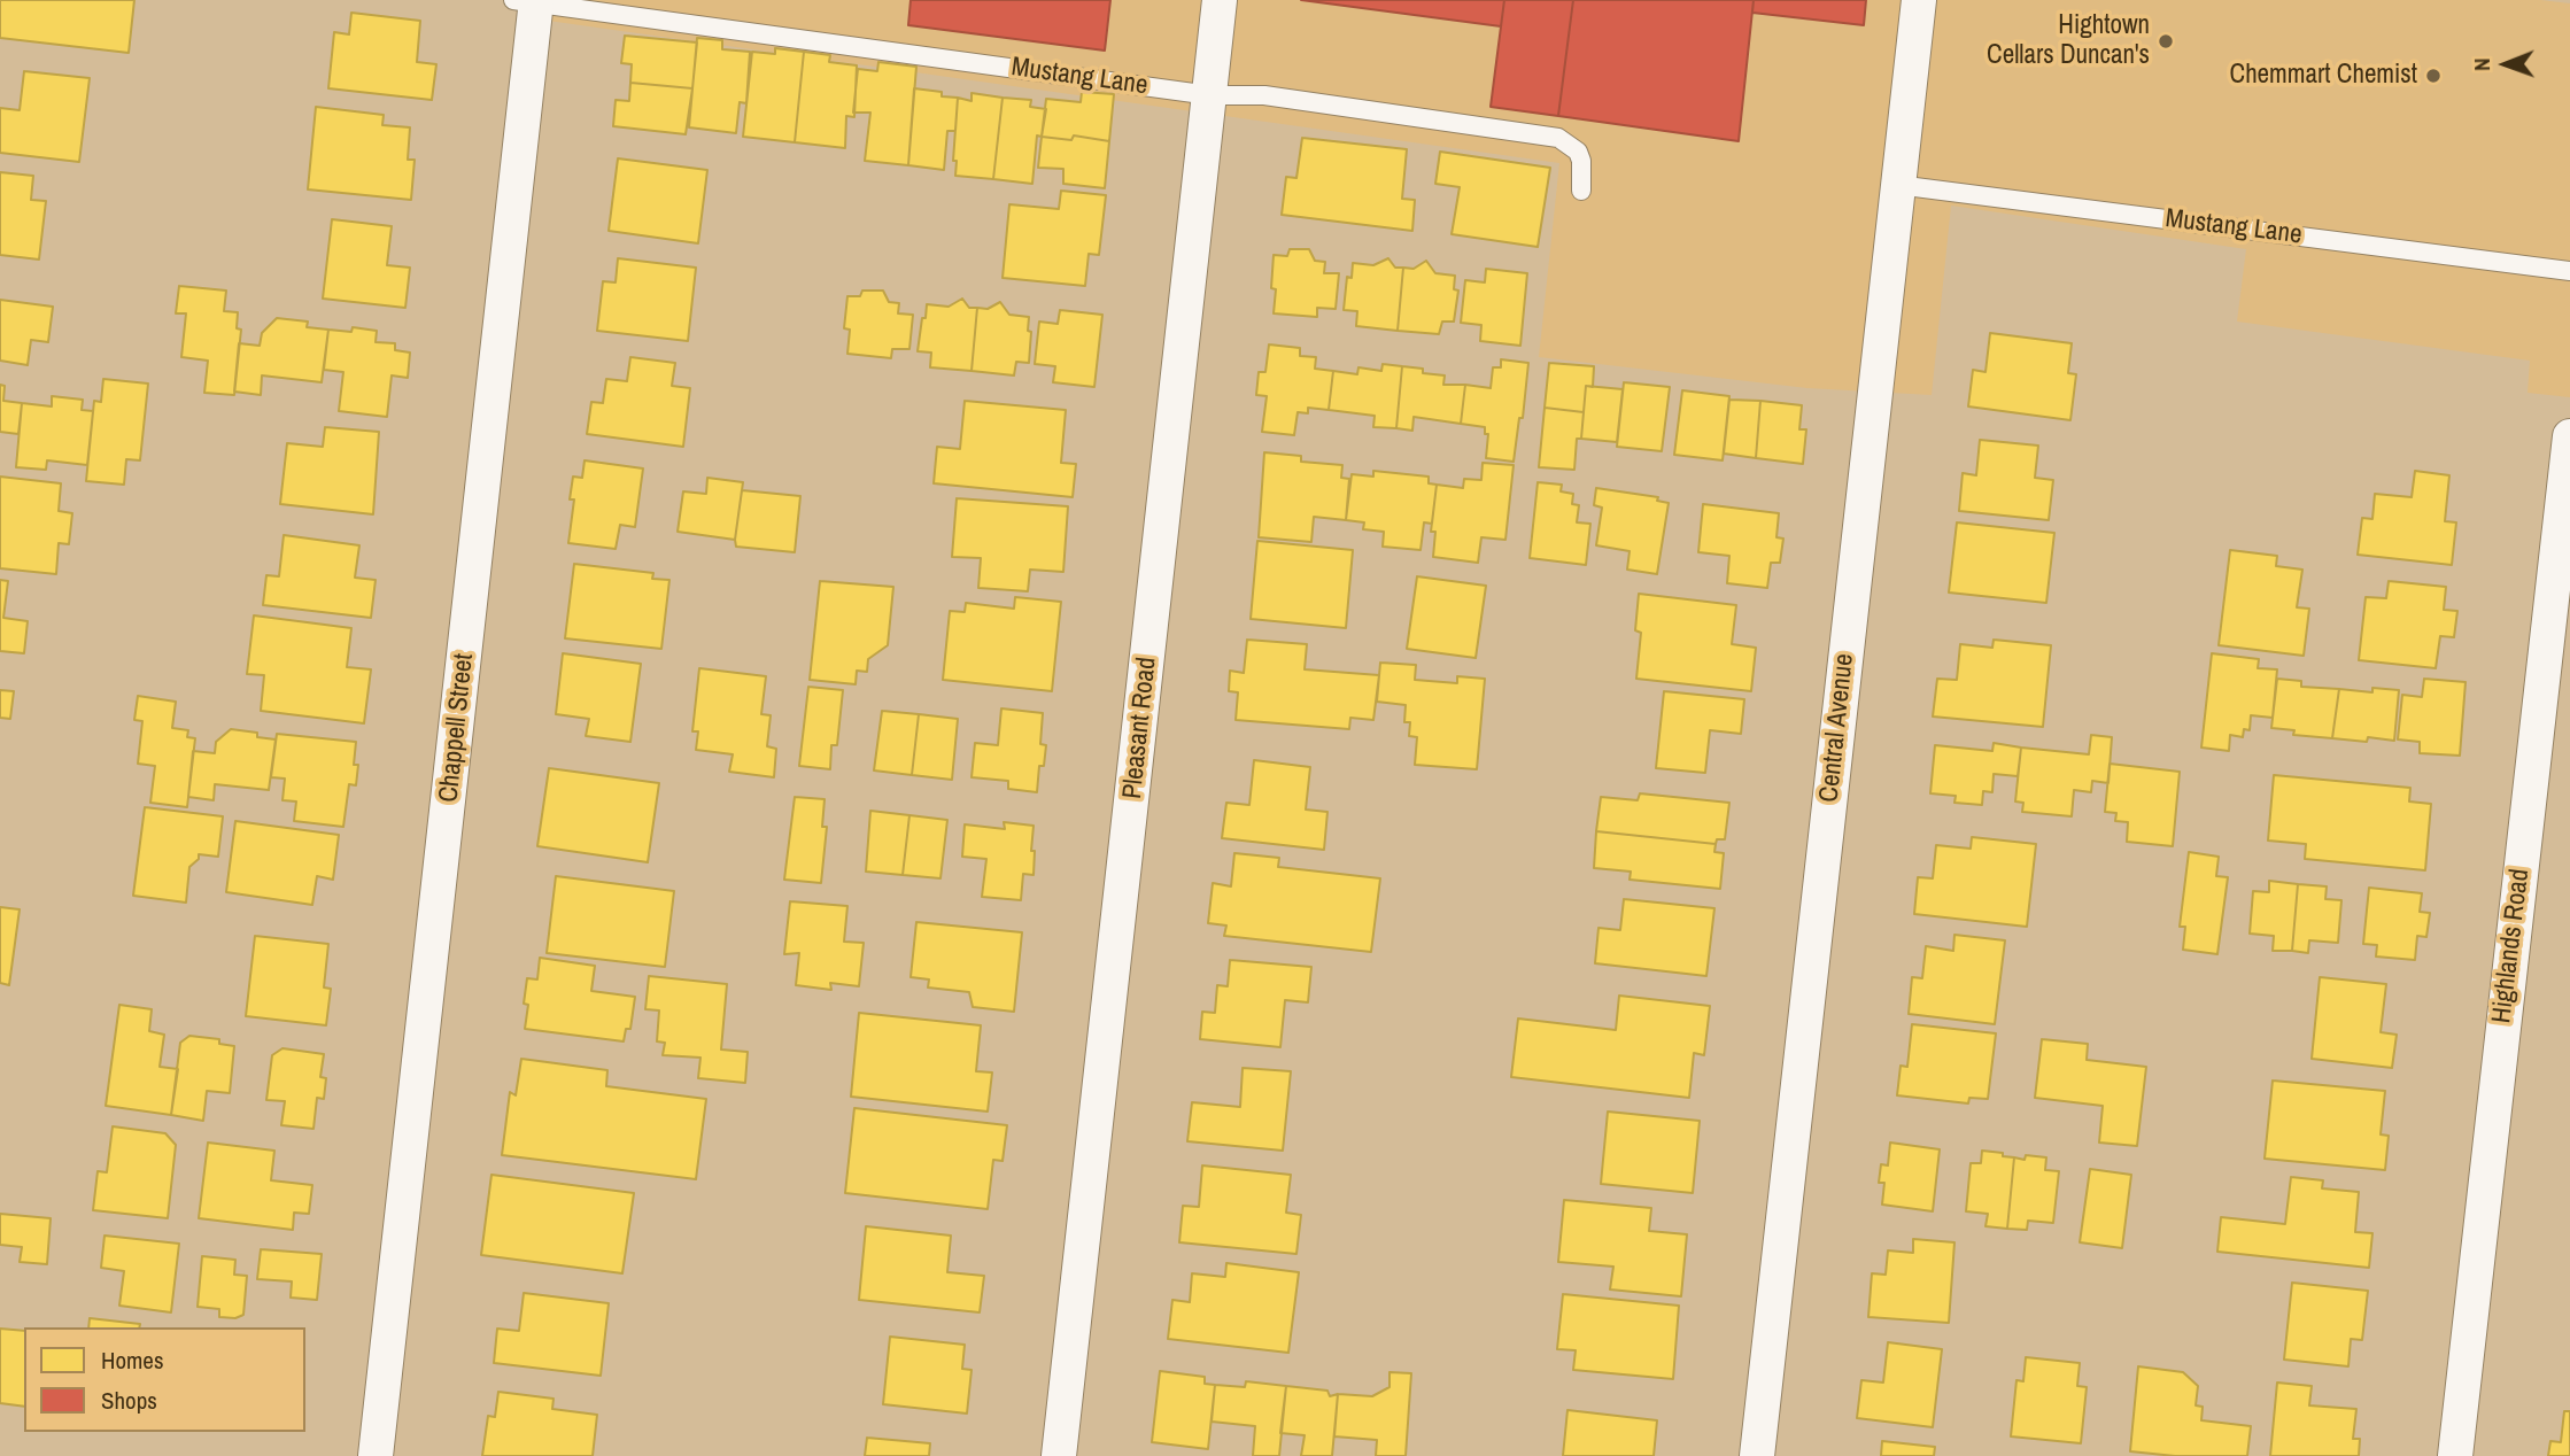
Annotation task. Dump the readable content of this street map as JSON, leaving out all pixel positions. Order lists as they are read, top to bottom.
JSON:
{
  "streets": {
    "street": [
      "Chappell Street",
      "Pleasant Road",
      "Central Avenue",
      "Highlands Road"
    ],
    "lane": ["Mustang Lane"]
  },
  "crossings": [
    ["Mustang Lane", "Chappell Street"],
    ["Mustang Lane", "Pleasant Road"],
    ["Mustang Lane", "Central Avenue"]
  ],
  "places": ["Hightown Cellars Duncan's", "Chemmart Chemist"],
  "legend": ["Homes", "Shops"],
  "north": "left"
}
